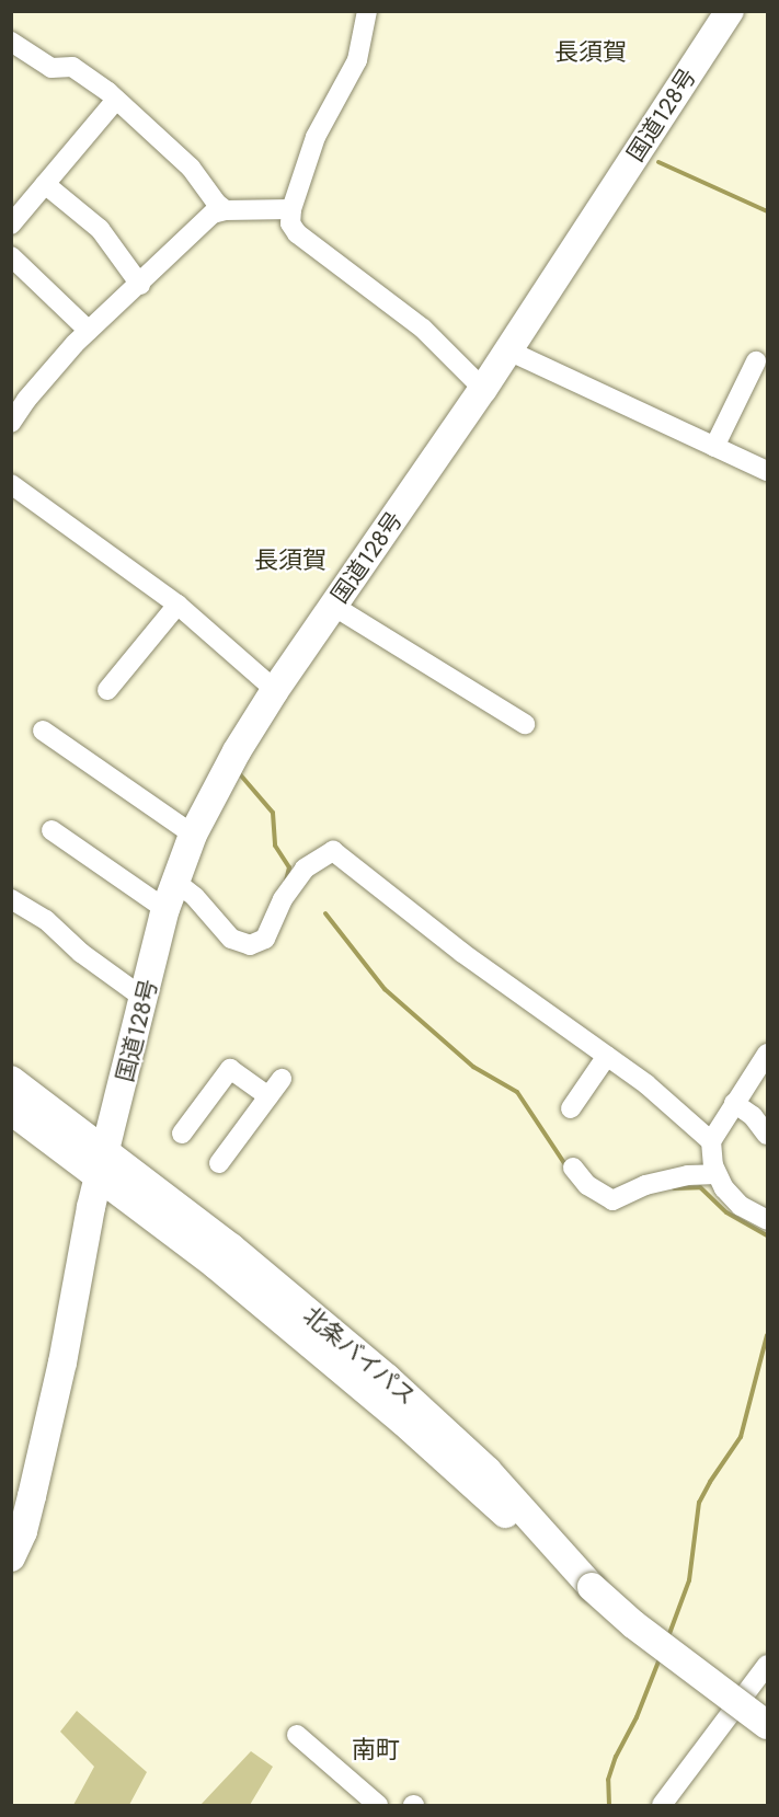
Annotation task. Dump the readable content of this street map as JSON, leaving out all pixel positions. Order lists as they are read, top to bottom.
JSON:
{
  "streets": {
    "highway": ["国道128号", "北条バイパス"]
  },
  "crossings": [
    ["国道128号", "北条バイパス"]
  ],
  "districts": ["長須賀", "長須賀", "南町"]
}
